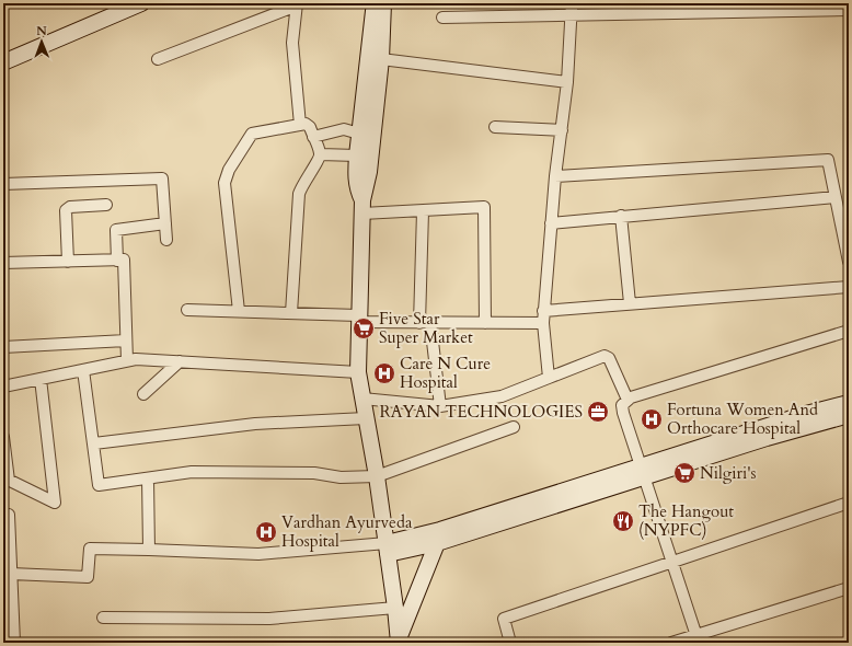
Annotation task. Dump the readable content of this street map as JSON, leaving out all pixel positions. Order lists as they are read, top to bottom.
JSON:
{
  "places": {
    "supermarket": ["Five Star Super Market", "Nilgiri's"],
    "hospital": ["Care N Cure Hospital", "Fortuna Women And Orthocare Hospital", "Vardhan Ayurveda Hospital"],
    "office": ["RAYAN TECHNOLOGIES"],
    "restaurant": ["The Hangout (NYPFC)"]
  },
  "north": "top"
}
